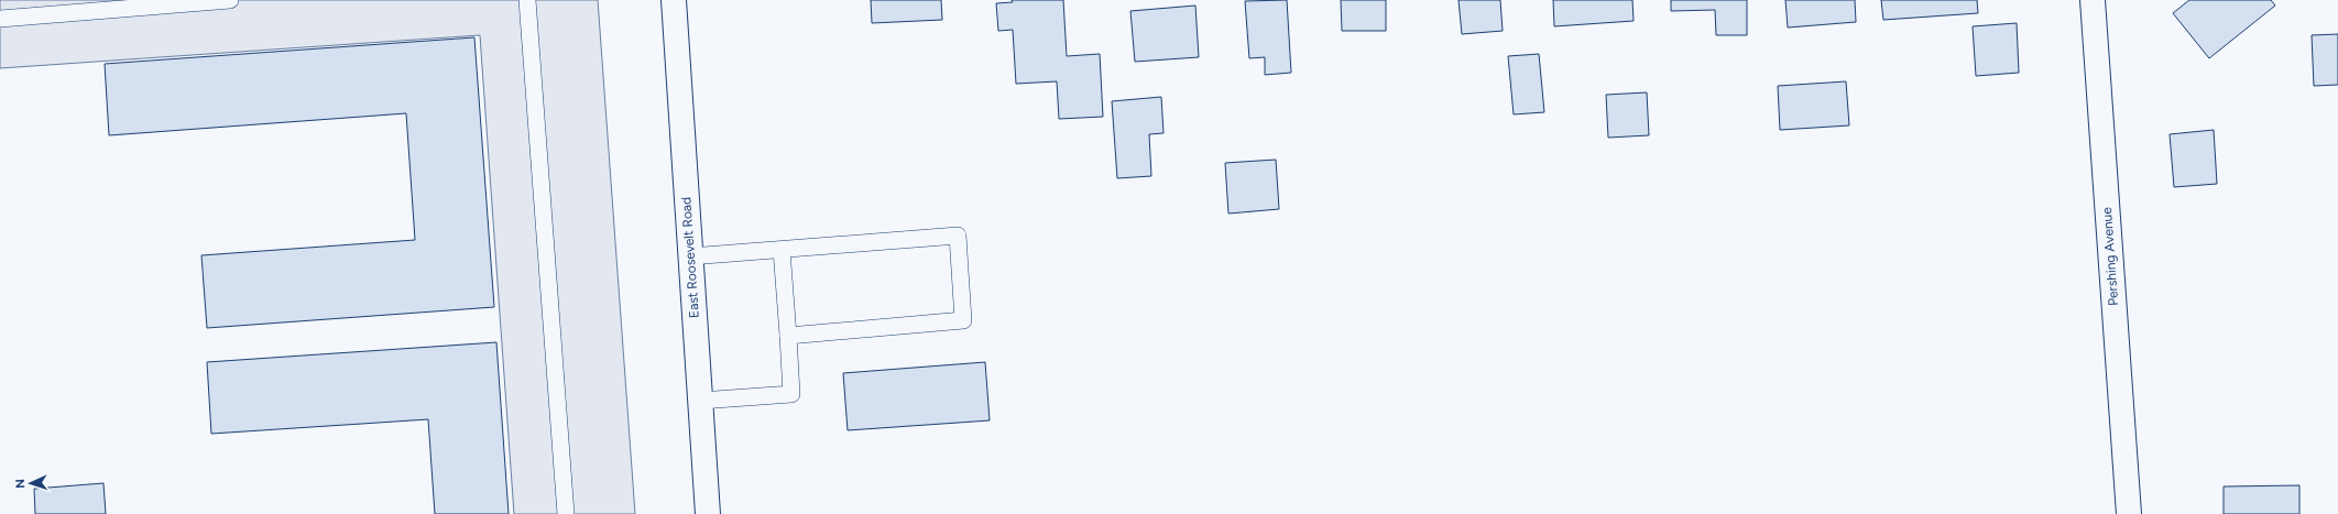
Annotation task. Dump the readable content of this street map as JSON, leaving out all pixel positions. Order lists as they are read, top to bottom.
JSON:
{
  "streets": {
    "main road": ["Pershing Avenue", "East Roosevelt Road"]
  },
  "north": "left"
}
